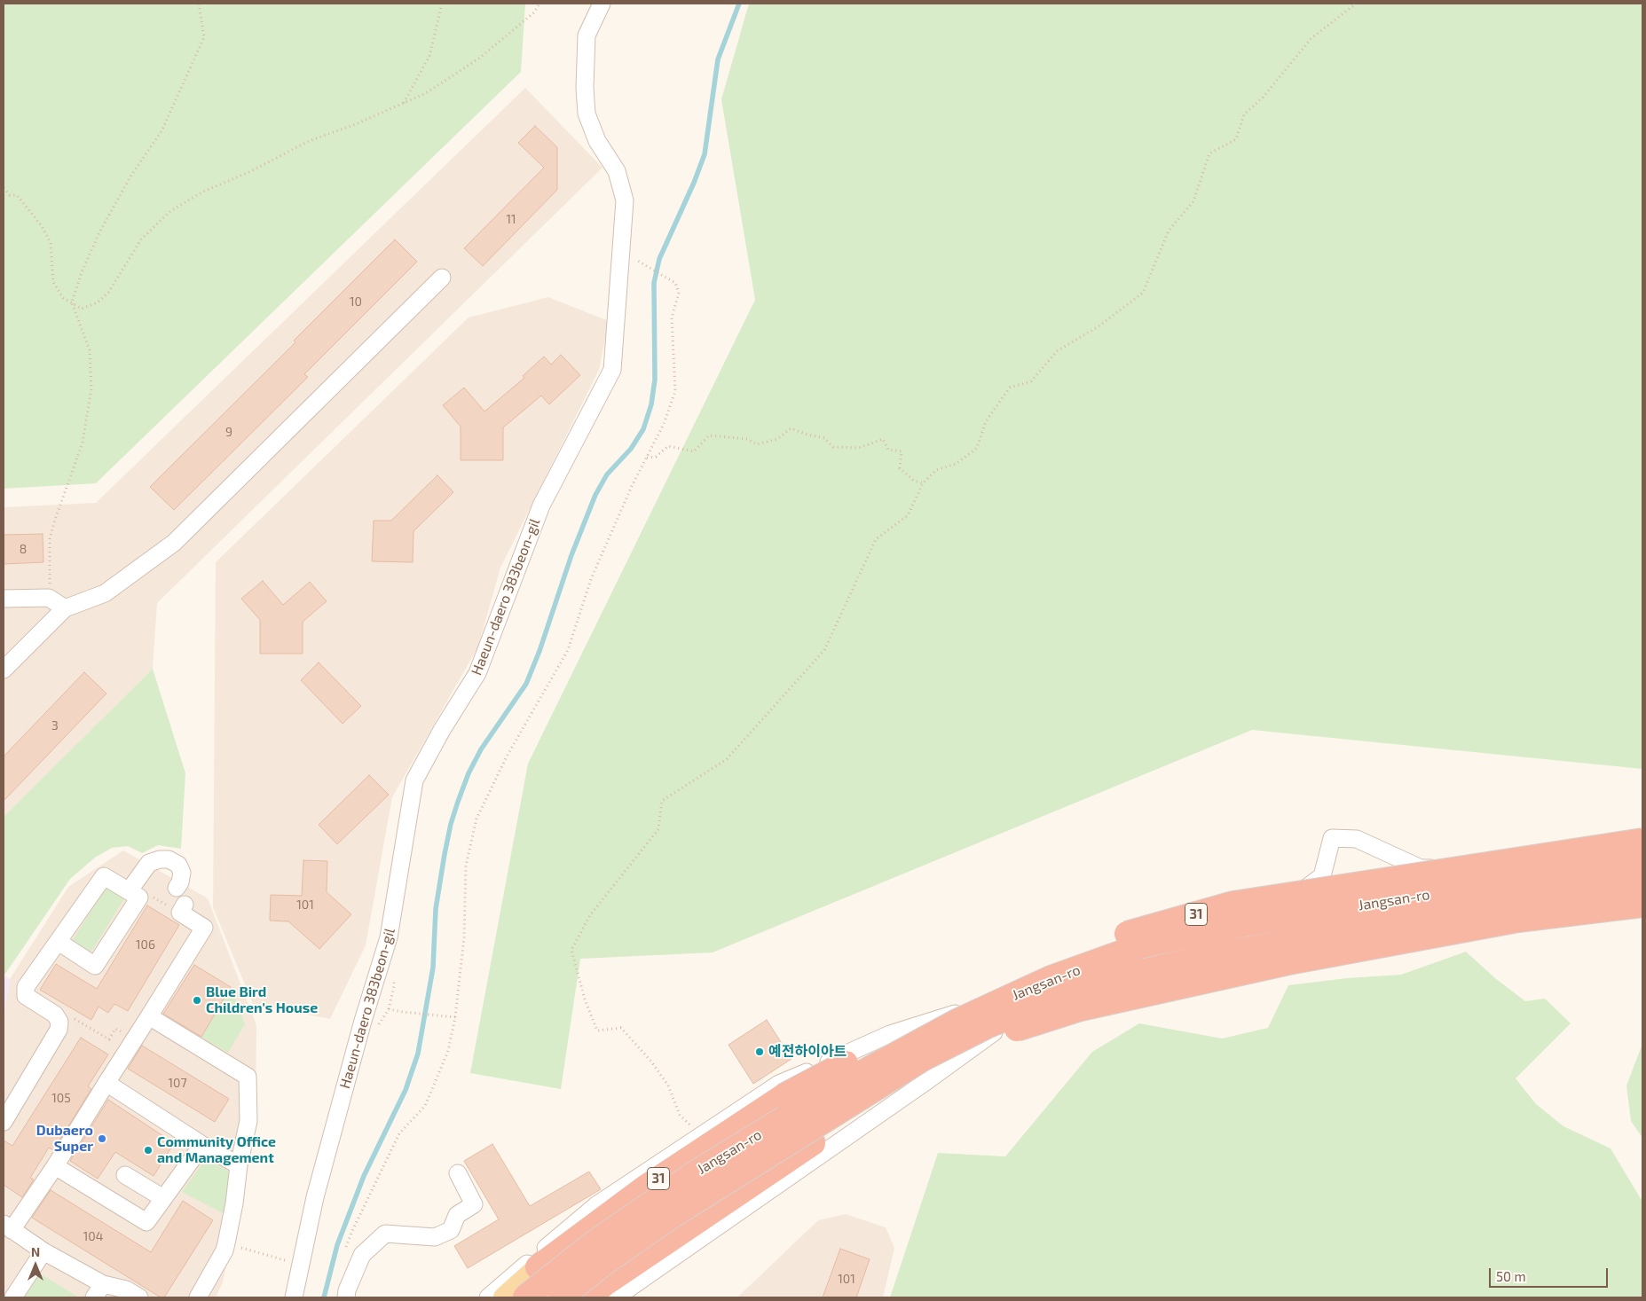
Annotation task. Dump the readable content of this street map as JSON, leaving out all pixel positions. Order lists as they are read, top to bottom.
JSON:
{
  "streets": {
    "highway": ["Jangsan-ro", "31"],
    "street": ["Haeun-daero 383beon-gil"]
  },
  "places": [
    "Blue Bird Children's House",
    "예전하이아트",
    "Dubaero Super",
    "Community Office and Management"
  ],
  "house_numbers": [
    "11",
    "10",
    "9",
    "8",
    "3",
    "101",
    "106",
    "107",
    "105",
    "104",
    "101"
  ],
  "scale_bar": "50 m",
  "north": "top"
}
